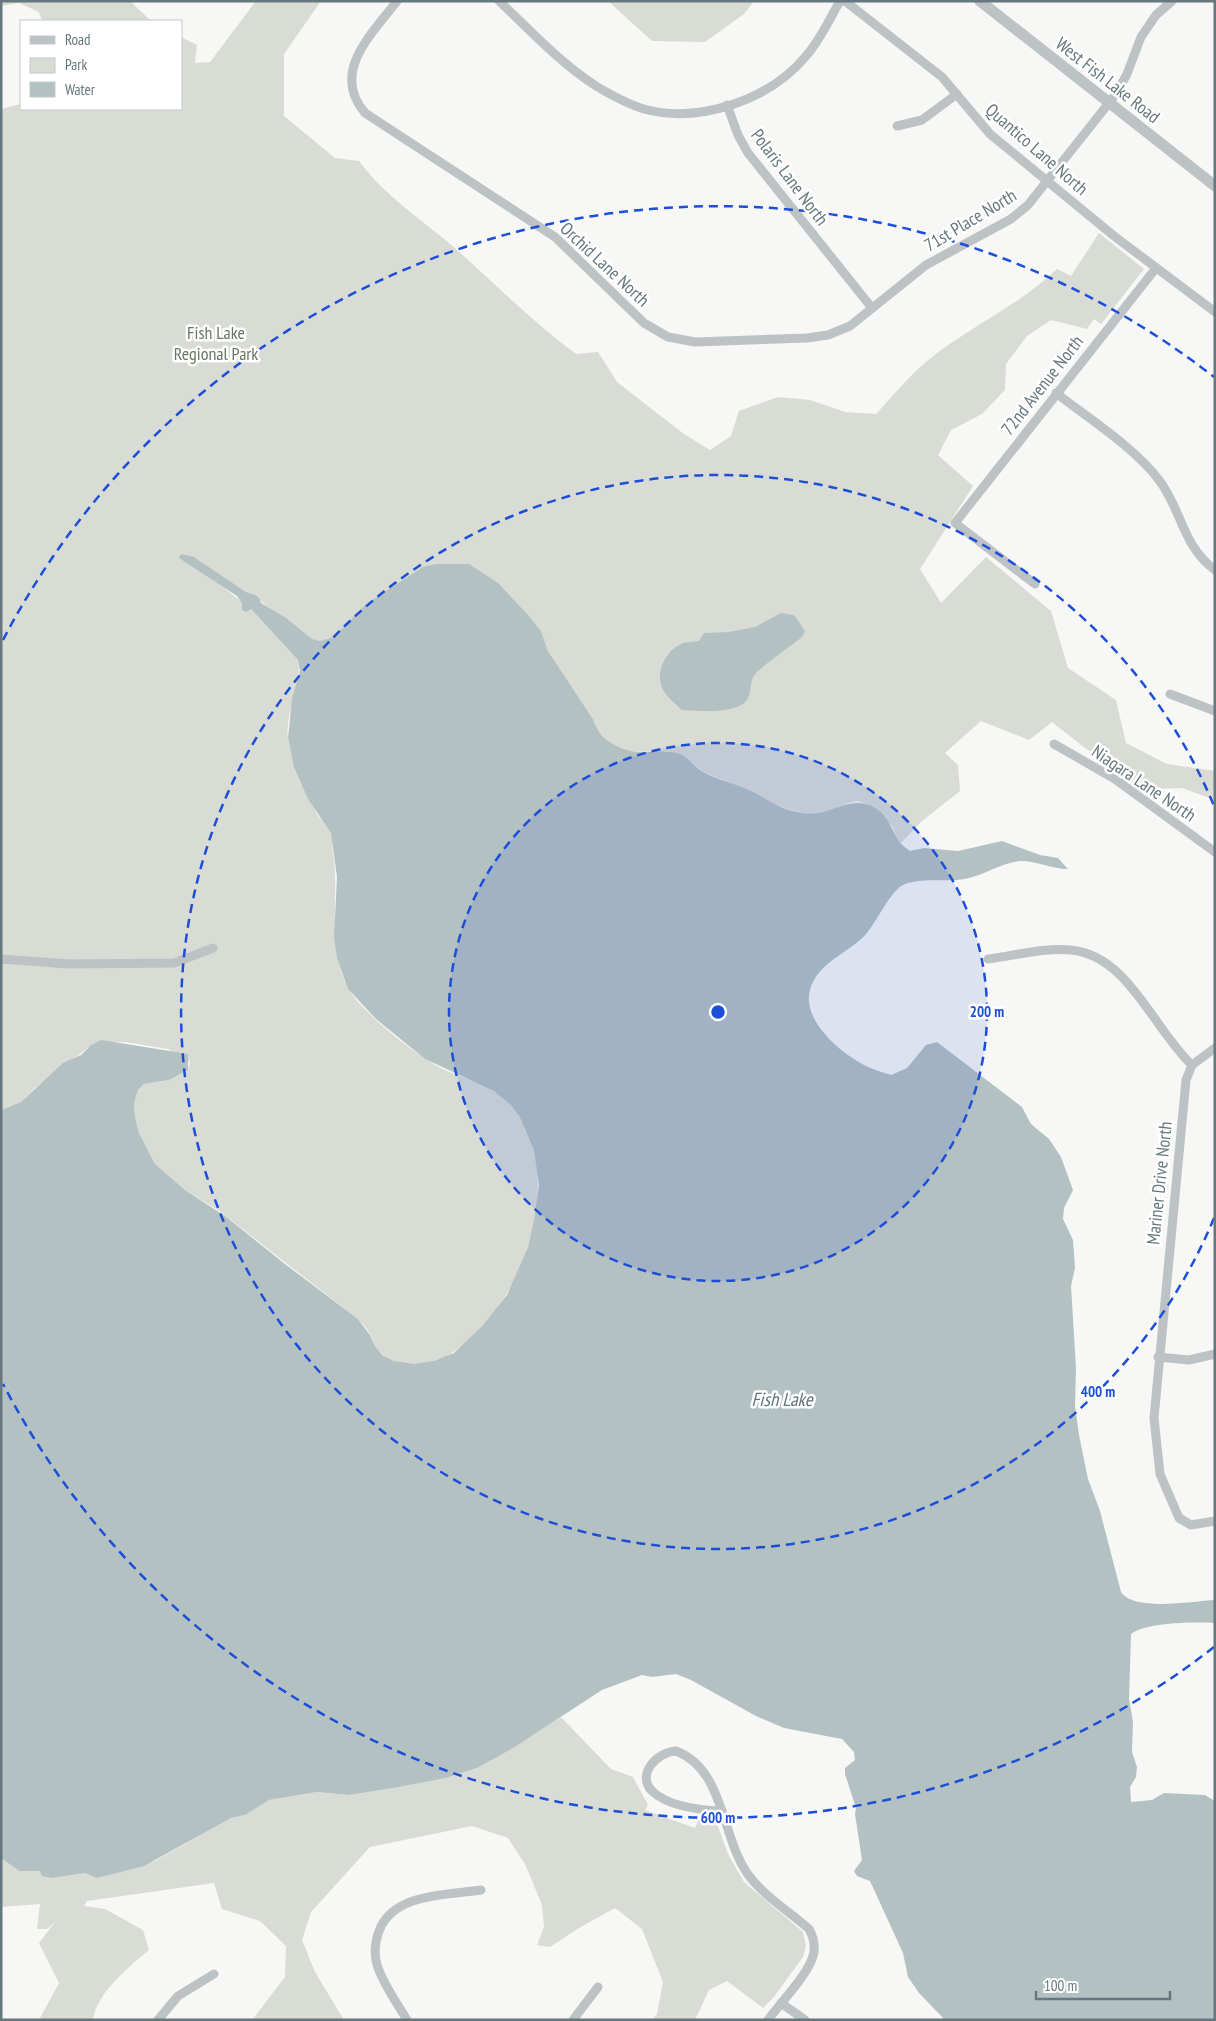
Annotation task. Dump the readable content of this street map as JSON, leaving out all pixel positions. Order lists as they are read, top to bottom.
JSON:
{
  "streets": {
    "street": [
      "West Fish Lake Road",
      "Quantico Lane North",
      "Polaris Lane North",
      "71st Place North",
      "Orchid Lane North",
      "72nd Avenue North",
      "Niagara Lane North",
      "Mariner Drive North"
    ]
  },
  "crossings": [
    ["West Fish Lake Road", "71st Place North"],
    ["Quantico Lane North", "71st Place North"],
    ["Quantico Lane North", "72nd Avenue North"],
    ["Polaris Lane North", "71st Place North"],
    ["Polaris Lane North", "Orchid Lane North"],
    ["71st Place North", "Orchid Lane North"]
  ],
  "water": ["Fish Lake"],
  "parks": ["Fish Lake Regional Park"],
  "legend": ["Road", "Park", "Water"],
  "scale_bar": "100 m",
  "rings": ["200 m", "400 m", "600 m"]
}
